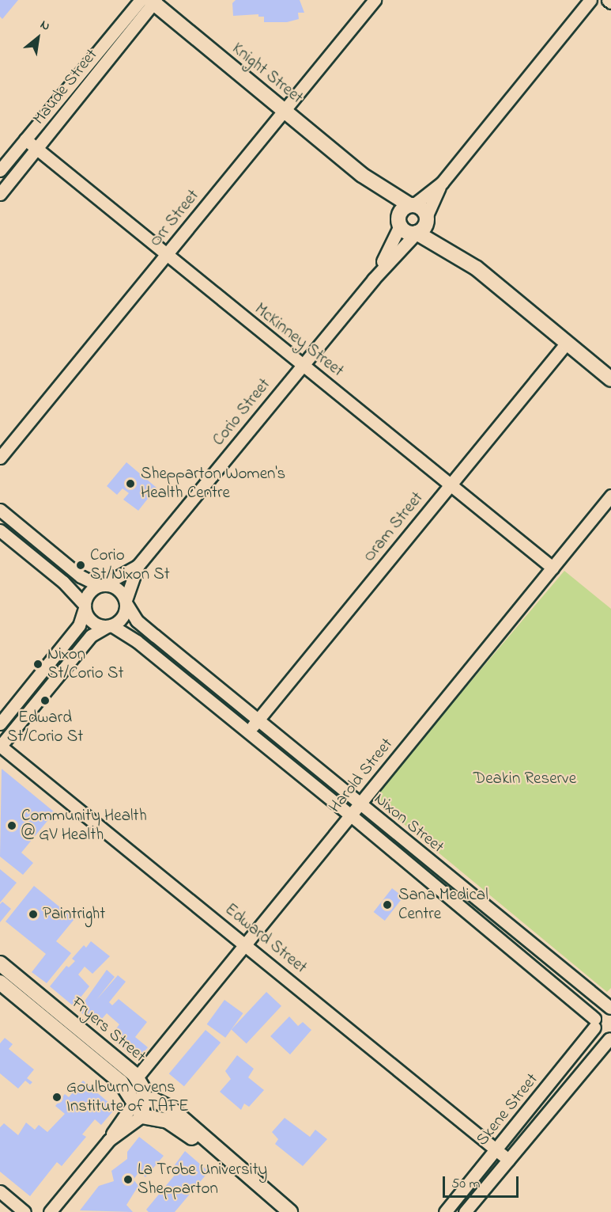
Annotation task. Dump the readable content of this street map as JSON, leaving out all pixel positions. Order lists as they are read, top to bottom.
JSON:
{
  "streets": {
    "street": [
      "Knight Street",
      "Maude Street",
      "Orr Street",
      "McKinney Street",
      "Corio Street",
      "Oram Street",
      "Harold Street",
      "Nixon Street",
      "Edward Street",
      "Fryers Street",
      "Skene Street"
    ]
  },
  "crossings": [
    ["Knight Street", "Maude Street"],
    ["Knight Street", "Orr Street"],
    ["Knight Street", "Corio Street"],
    ["Maude Street", "McKinney Street"],
    ["Orr Street", "McKinney Street"],
    ["McKinney Street", "Corio Street"],
    ["McKinney Street", "Oram Street"],
    ["McKinney Street", "Harold Street"],
    ["Corio Street", "Nixon Street"],
    ["Oram Street", "Nixon Street"],
    ["Harold Street", "Nixon Street"],
    ["Harold Street", "Edward Street"],
    ["Harold Street", "Fryers Street"],
    ["Nixon Street", "Skene Street"],
    ["Edward Street", "Skene Street"]
  ],
  "parks": ["Deakin Reserve"],
  "places": [
    "Shepparton Women's Health Centre",
    "Corio St/Nixon St",
    "Nixon St/Corio St",
    "Edward St/Corio St",
    "Community Health @ GV Health",
    "Sana Medical Centre",
    "Paintright",
    "Goulburn Ovens Institute of TAFE",
    "La Trobe University Shepparton"
  ],
  "scale_bar": "50 m",
  "north": "top right"
}
